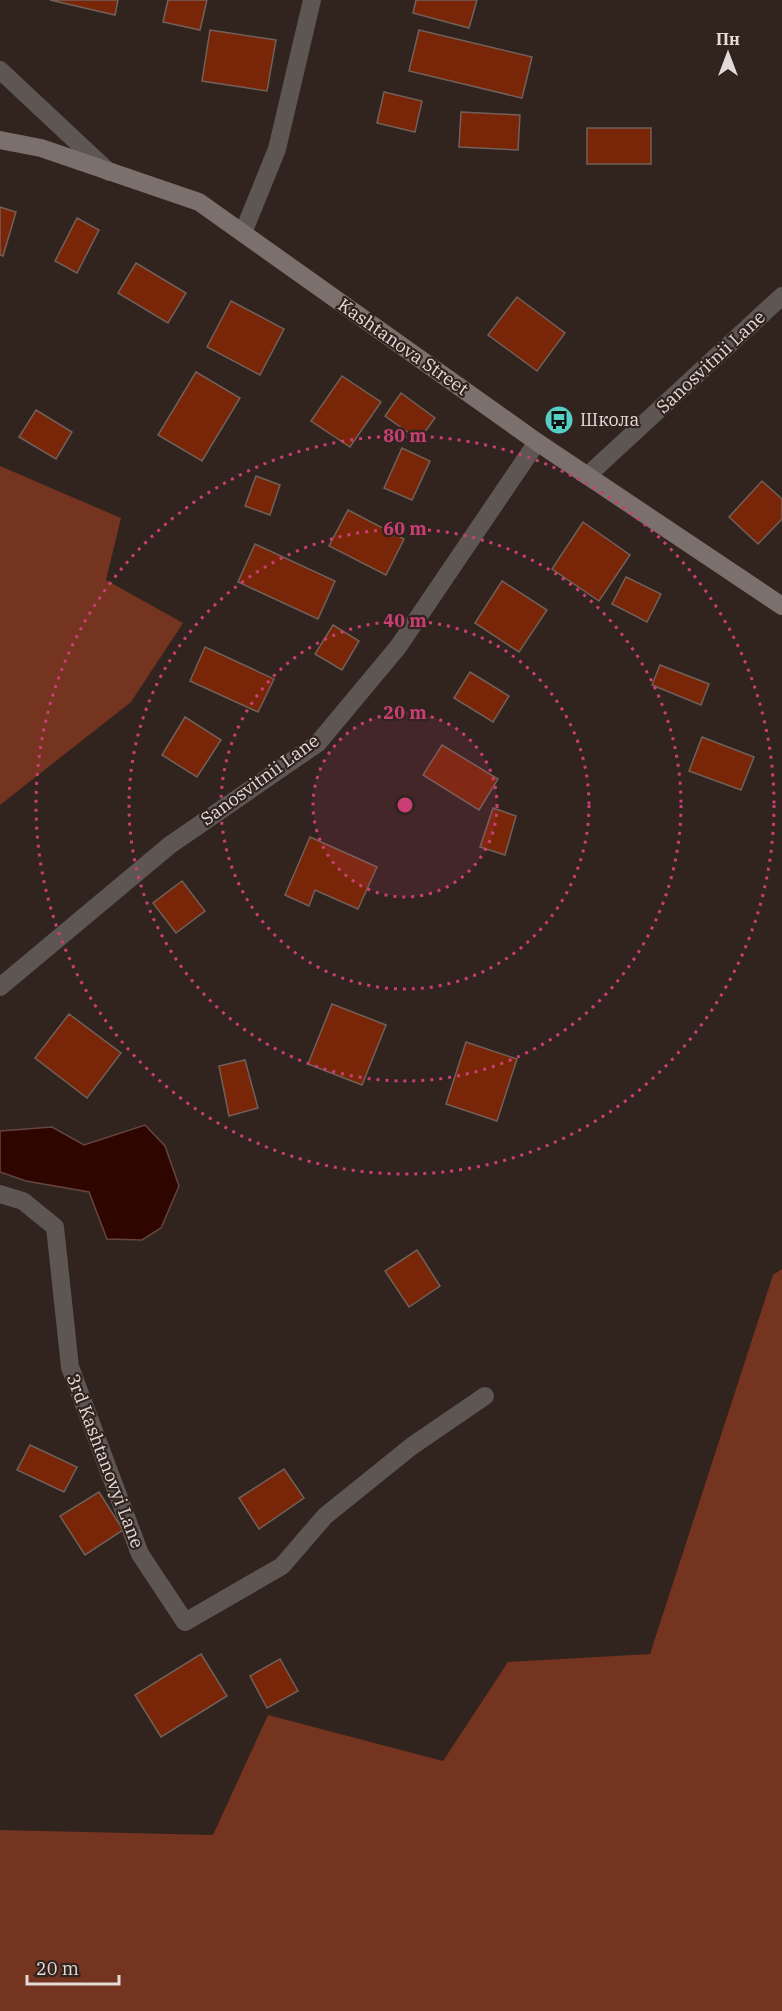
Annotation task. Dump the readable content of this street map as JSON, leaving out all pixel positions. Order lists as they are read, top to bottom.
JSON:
{
  "streets": {
    "street": ["Kashtanova Street", "Sanosvitnii Lane", "3rd Kashtanovyi Lane"]
  },
  "crossings": [
    ["Kashtanova Street", "Sanosvitnii Lane"]
  ],
  "places": {
    "bus stop": ["Школа"]
  },
  "scale_bar": "20 m",
  "north": "top",
  "rings": [
    "80 m",
    "60 m",
    "40 m",
    "20 m"
  ]
}
